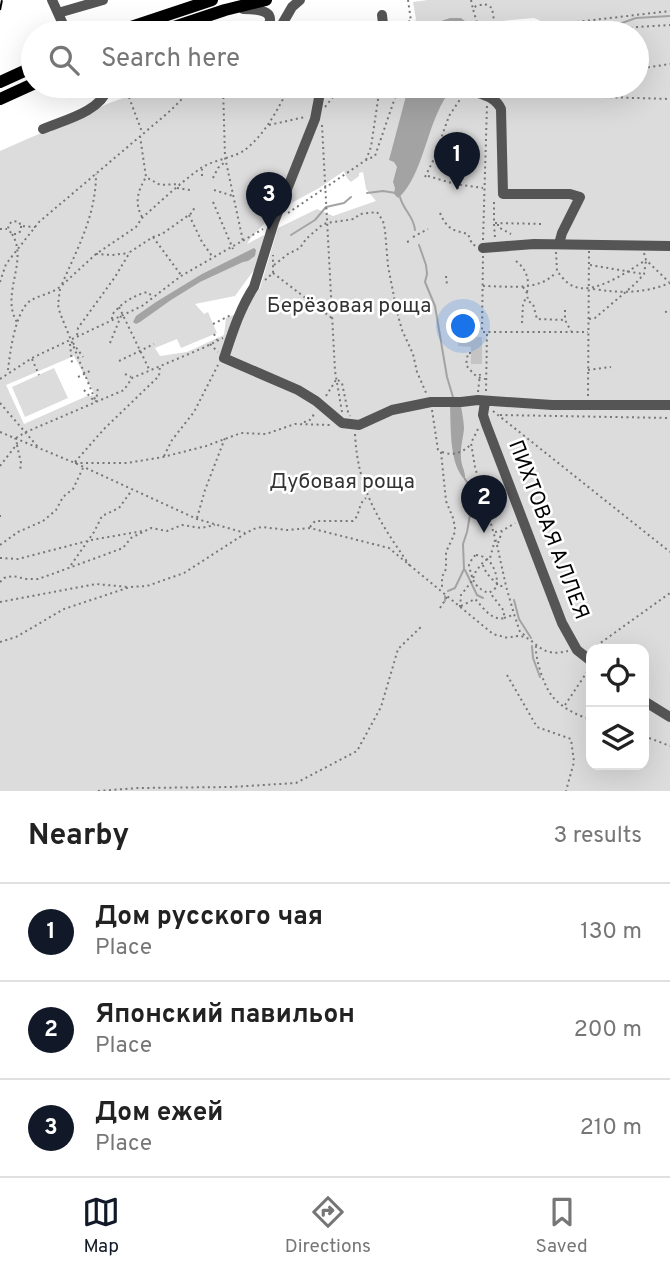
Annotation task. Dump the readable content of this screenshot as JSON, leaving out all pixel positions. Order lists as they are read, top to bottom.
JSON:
{
  "streets": {
    "street": ["ПИХТОВАЯ АЛЛЕЯ"]
  },
  "parks": ["Берёзовая роща", "Дубовая роща"],
  "page": {
    "search": "Search here",
    "pins": ["1", "3", "2"],
    "heading": ["Nearby", "3 results"],
    "list": [
      {
        "mark": "1",
        "name": "Дом русского чая",
        "note": "Place",
        "value": "130 m"
      },
      {
        "mark": "2",
        "name": "Японcкий павильон",
        "note": "Place",
        "value": "200 m"
      },
      {
        "mark": "3",
        "name": "Дом ежей",
        "note": "Place",
        "value": "210 m"
      }
    ],
    "nav": ["Map", "Directions", "Saved"]
  }
}
